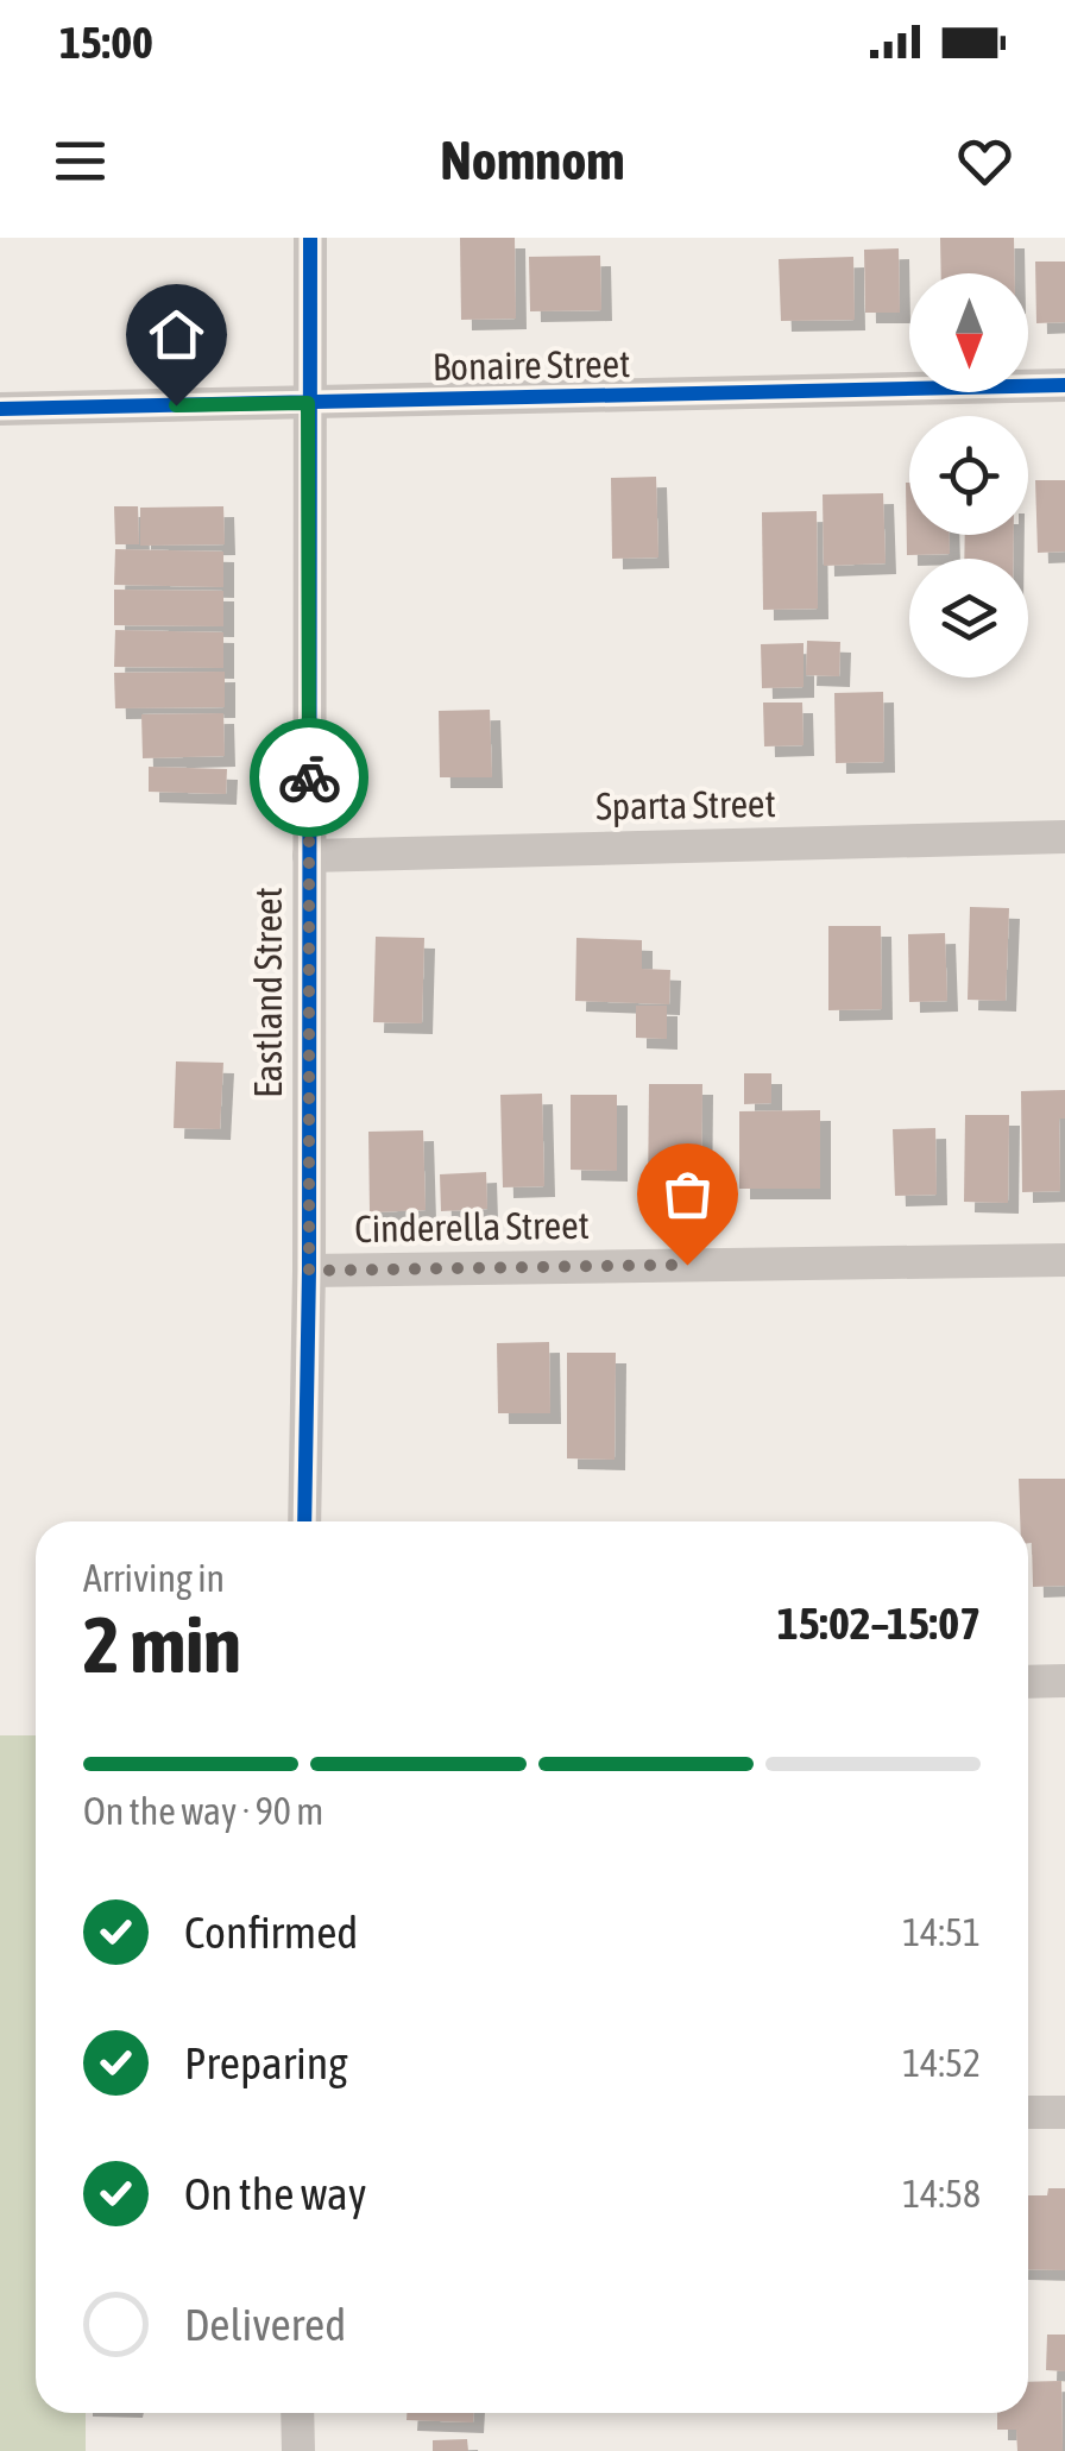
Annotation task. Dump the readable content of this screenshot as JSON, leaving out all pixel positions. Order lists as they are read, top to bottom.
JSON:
{
  "streets": {
    "street": [
      "Bonaire Street",
      "Sparta Street",
      "Eastland Street",
      "Cinderella Street"
    ]
  },
  "crossings": [
    ["Bonaire Street", "Eastland Street"],
    ["Sparta Street", "Eastland Street"],
    ["Eastland Street", "Cinderella Street"]
  ],
  "north": "bottom",
  "page": {
    "status": "15:00",
    "header": "Nomnom",
    "heading": ["2 min", "Arriving in", "15:02–15:07"],
    "bar": "On the way · 90 m",
    "list": [
      ["Confirmed", "14:51"],
      ["Preparing", "14:52"],
      ["On the way", "14:58"],
      "Delivered"
    ]
  }
}
